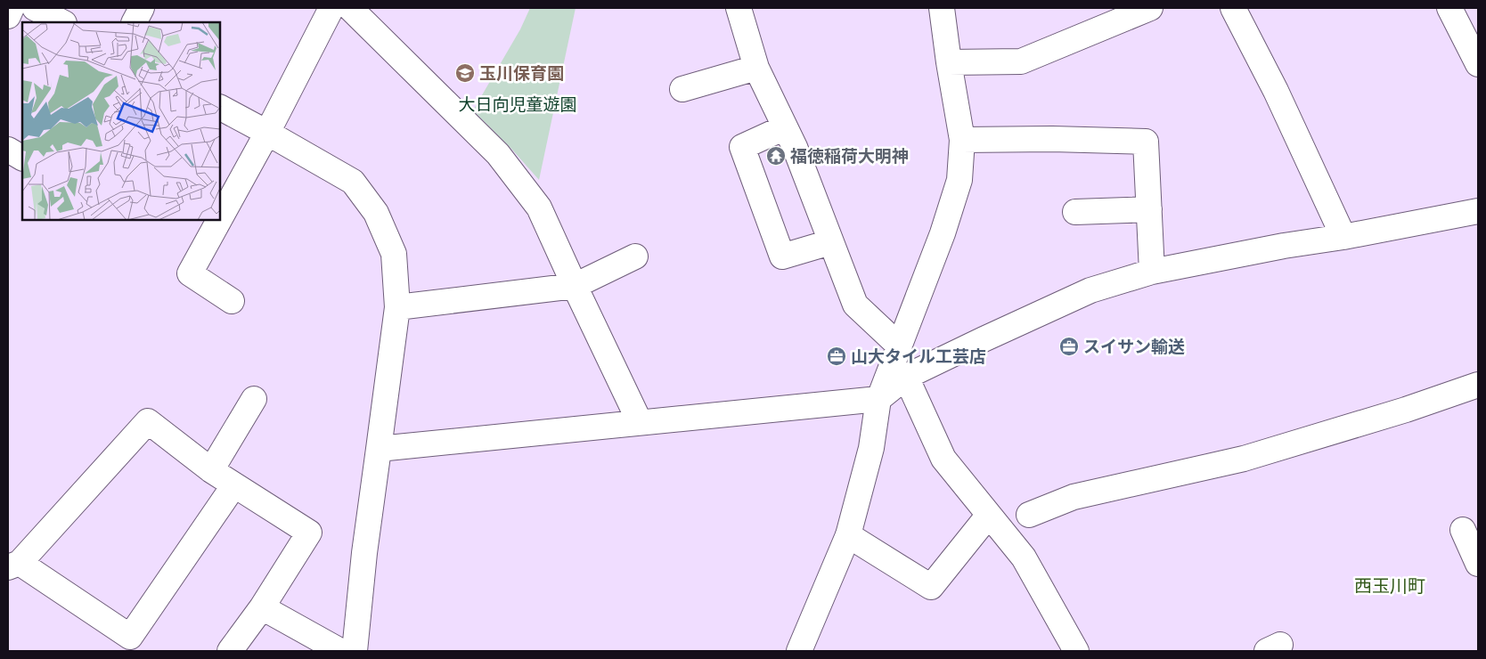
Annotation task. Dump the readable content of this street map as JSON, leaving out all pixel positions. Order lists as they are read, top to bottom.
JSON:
{
  "districts": ["西玉川町"],
  "parks": ["大日向児童遊園"],
  "places": {
    "school or university": ["玉川保育園"],
    "temple": ["福徳稲荷大明神"],
    "office": ["スイサン輸送", "山大タイル工芸店"]
  }
}
